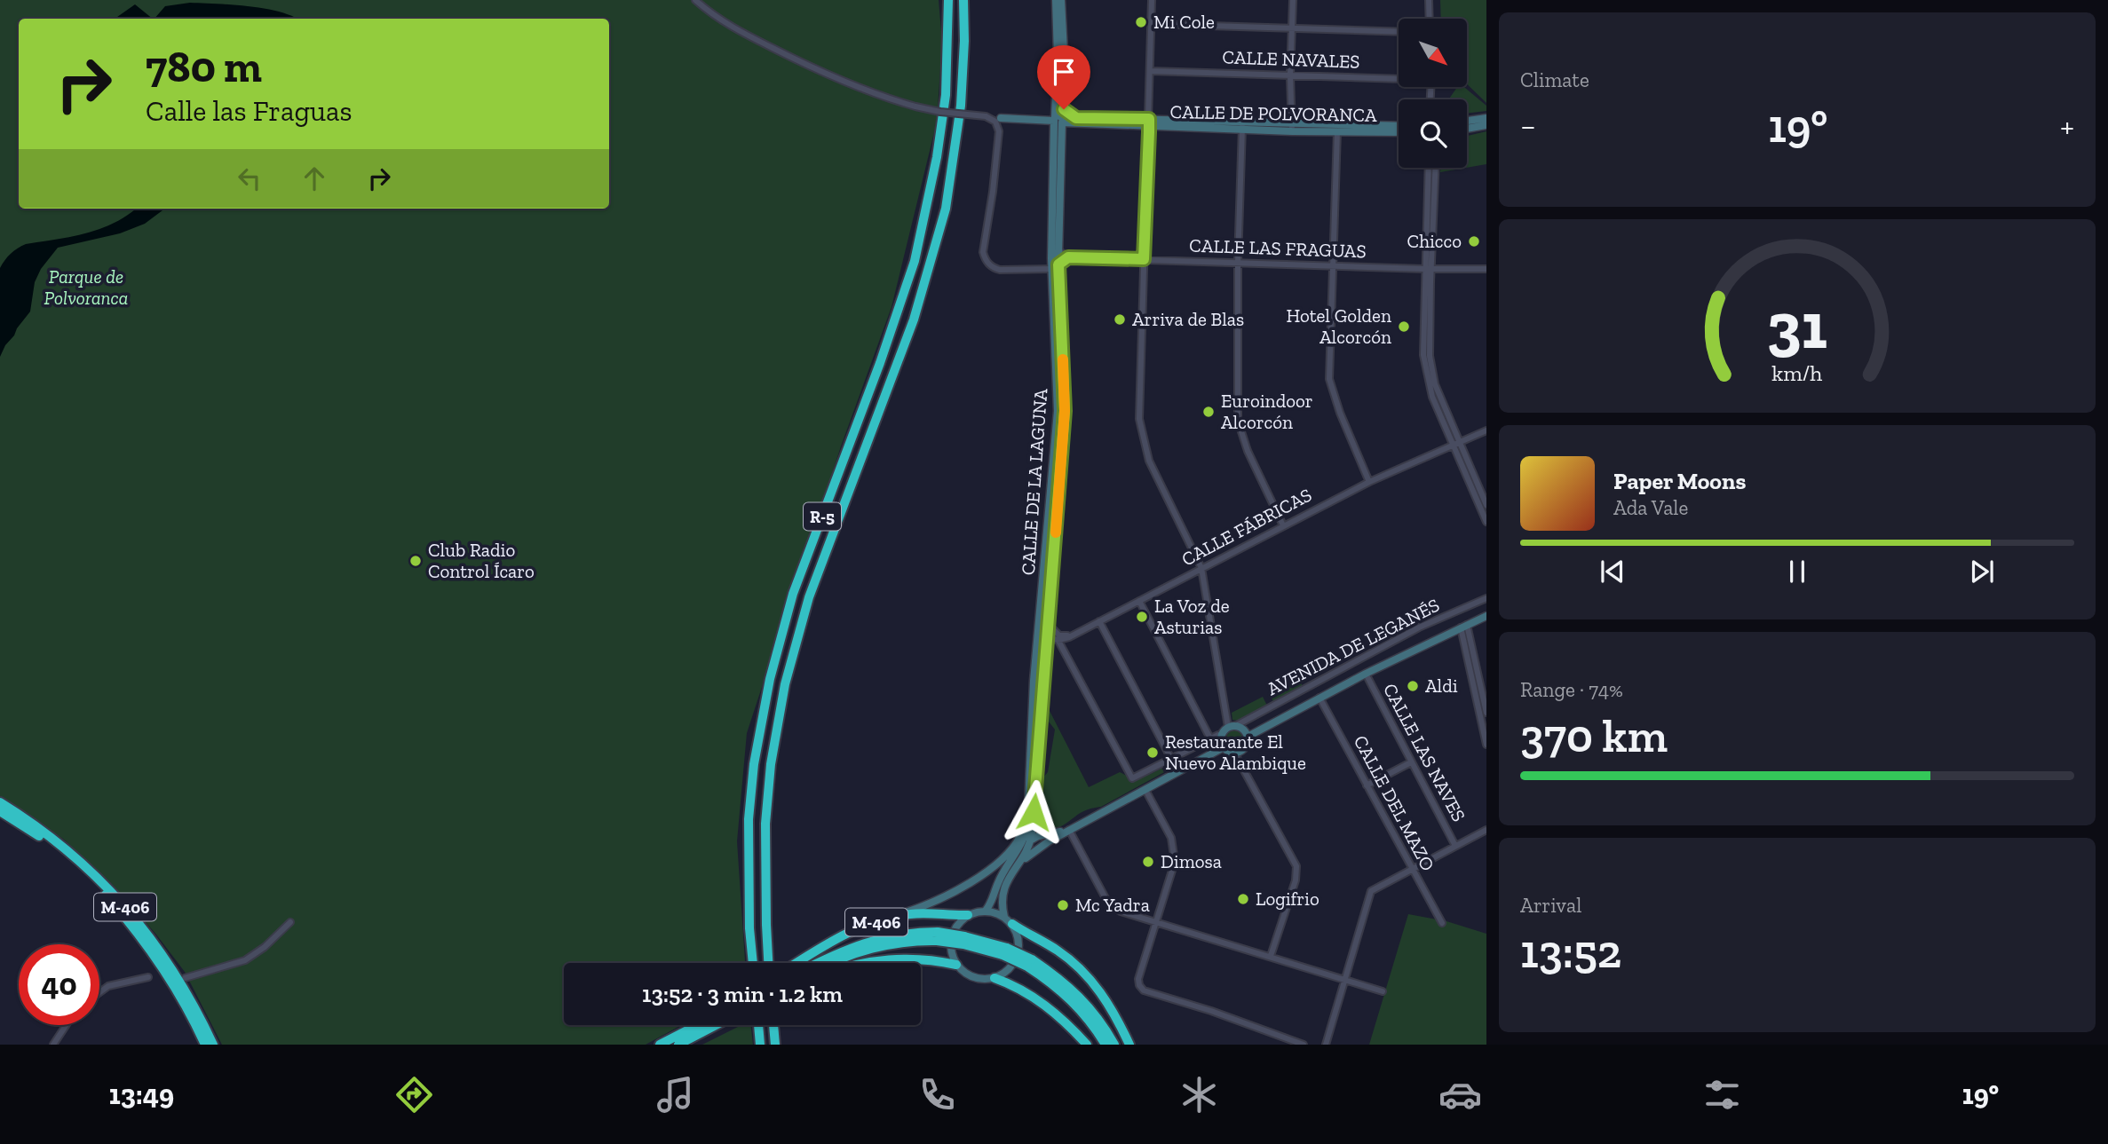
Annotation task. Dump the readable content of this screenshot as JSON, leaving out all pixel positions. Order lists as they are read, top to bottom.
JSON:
{
  "streets": {
    "highway": ["R-5", "M-406"],
    "street": [
      "CALLE NAVALES",
      "CALLE DE POLVORANCA",
      "CALLE LAS FRAGUAS",
      "CALLE DE LA LAGUNA",
      "CALLE FÁBRICAS",
      "AVENIDA DE LEGANÉS",
      "CALLE LAS NAVES",
      "CALLE DEL MAZO"
    ]
  },
  "crossings": [
    ["CALLE DE POLVORANCA", "CALLE DE LA LAGUNA"],
    ["AVENIDA DE LEGANÉS", "CALLE LAS NAVES"],
    ["AVENIDA DE LEGANÉS", "CALLE DEL MAZO"]
  ],
  "parks": ["Parque de Polvoranca"],
  "places": [
    "Mi Cole",
    "Chicco",
    "Arriva de Blas",
    "Hotel Golden Alcorcón",
    "Euroindoor Alcorcón",
    "Club Radio Control Ícaro",
    "La Voz de Asturias",
    "Aldi",
    "Restaurante El Nuevo Alambique",
    "Dimosa",
    "Logifrio",
    "Mc Yadra"
  ],
  "north": "bottom right",
  "page": {
    "tile": [
      "Climate",
      ["Range · 74%", "370 km"],
      ["Arrival", "13:52"]
    ],
    "turn": ["780 m", "Calle las Fraguas"],
    "heat": ["−", "19°", "+"],
    "song": ["Paper Moons", "Ada Vale"],
    "limit": "40",
    "trip": "13:52 · 3 min · 1.2 km",
    "tabs": ["13:49", "19°"],
    "gauge": ["31", "km/h"]
  }
}
